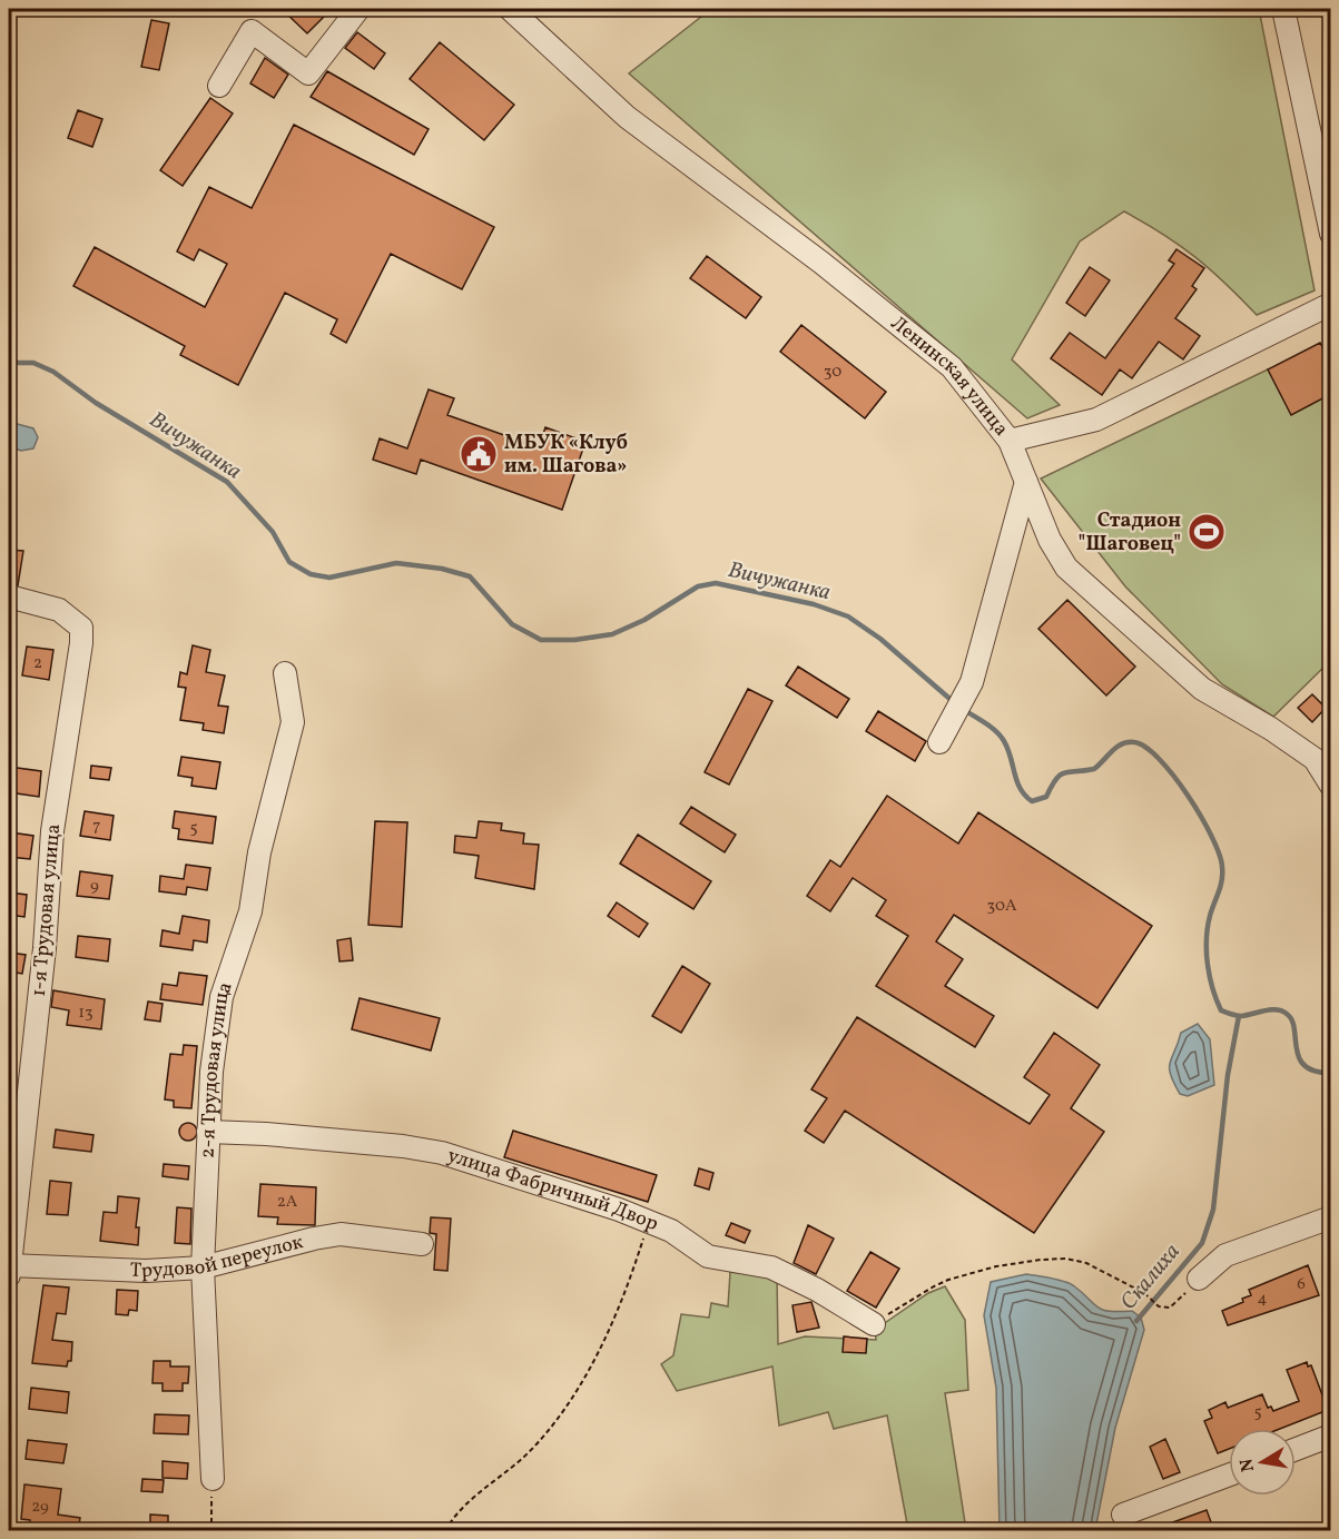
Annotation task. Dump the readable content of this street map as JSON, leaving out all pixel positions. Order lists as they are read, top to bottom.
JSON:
{
  "streets": {
    "street": [
      "Ленинская улица",
      "1-я Трудовая улица",
      "2-я Трудовая улица",
      "улица Фабричный Двор",
      "Трудовой переулок"
    ]
  },
  "crossings": [
    ["1-я Трудовая улица", "Трудовой переулок"],
    ["2-я Трудовая улица", "улица Фабричный Двор"],
    ["2-я Трудовая улица", "Трудовой переулок"]
  ],
  "water": ["Вичужанка", "Скалиха"],
  "places": {
    "public building": ["МБУК «Клуб им. Шагова»"],
    "sports": ["Стадион \"Шаговец\""]
  },
  "house_numbers": [
    "30",
    "2",
    "7",
    "5",
    "9",
    "30А",
    "13",
    "2А",
    "6",
    "4",
    "5",
    "29"
  ],
  "north": "left"
}
